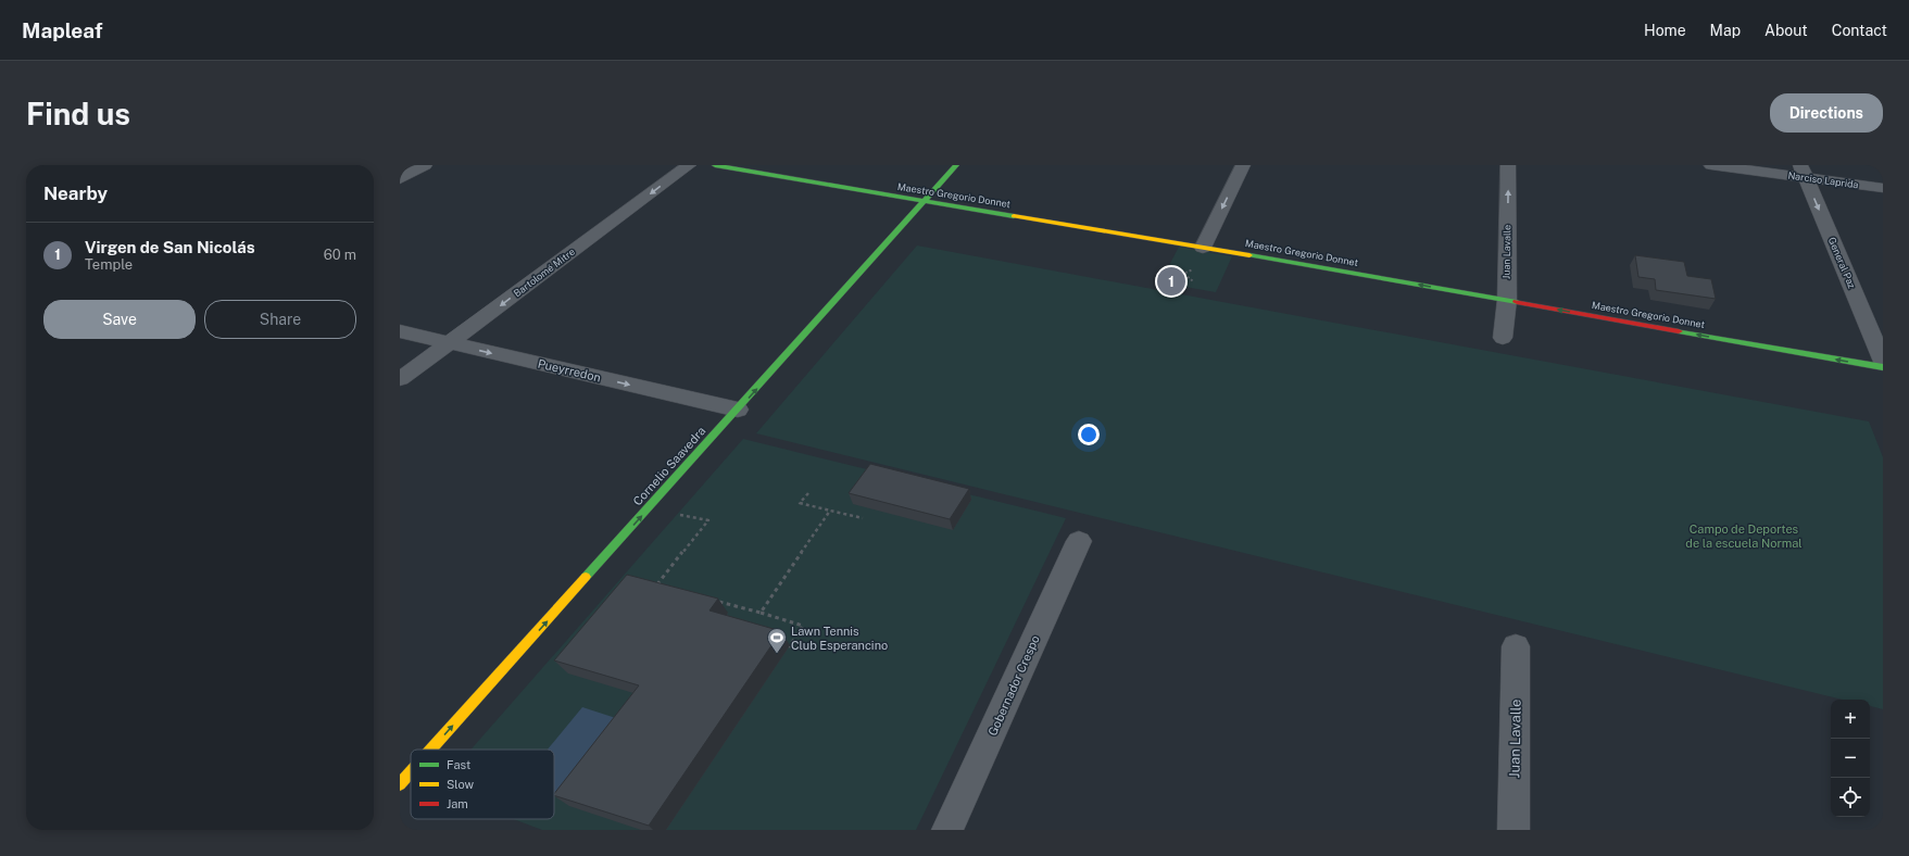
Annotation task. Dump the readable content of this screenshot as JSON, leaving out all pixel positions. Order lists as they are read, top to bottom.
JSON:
{
  "streets": {
    "street": [
      "Narciso Laprida",
      "Maestro Gregorio Donnet",
      "Juan Lavalle",
      "General Paz",
      "Bartolomé Mitre",
      "Pueyrredon",
      "Cornelio Saavedra",
      "Gobernador Crespo"
    ]
  },
  "crossings": [
    ["Narciso Laprida", "General Paz"],
    ["Maestro Gregorio Donnet", "Juan Lavalle"],
    ["Maestro Gregorio Donnet", "Cornelio Saavedra"],
    ["Bartolomé Mitre", "Pueyrredon"],
    ["Pueyrredon", "Cornelio Saavedra"]
  ],
  "one_way": [
    "Maestro Gregorio Donnet",
    "Juan Lavalle",
    "General Paz",
    "Bartolomé Mitre",
    "Pueyrredon",
    "Cornelio Saavedra"
  ],
  "parks": ["Campo de Deportes de la escuela Normal"],
  "places": {
    "sports": ["Lawn Tennis Club Esperancino"]
  },
  "legend": ["Fast", "Slow", "Jam"],
  "page": {
    "header": "Mapleaf",
    "nav": [
      "Home",
      "Map",
      "About",
      "Contact"
    ],
    "buttons": [
      "Directions",
      ["Save", "Share"]
    ],
    "title": "Find us",
    "heading": "Nearby",
    "list": [
      {
        "mark": "1",
        "name": "Virgen de San Nicolás",
        "note": "Temple",
        "value": "60 m"
      }
    ],
    "pins": "1",
    "map_buttons": ["+", "−"]
  }
}
